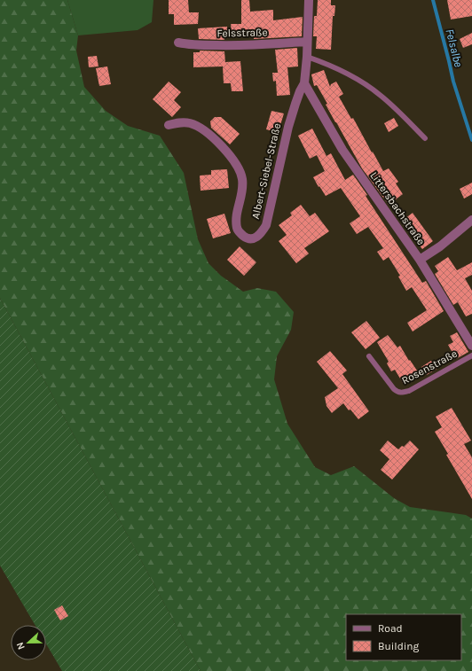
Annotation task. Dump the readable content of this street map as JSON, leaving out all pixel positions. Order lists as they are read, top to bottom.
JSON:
{
  "streets": {
    "street": ["Felsstraße", "Albert-Siebel-Straße", "Littersbachstraße"],
    "lane": ["Rosenstraße"]
  },
  "crossings": [
    ["Albert-Siebel-Straße", "Littersbachstraße"]
  ],
  "water": ["Felsalbe"],
  "legend": ["Road", "Building"],
  "north": "left"
}
